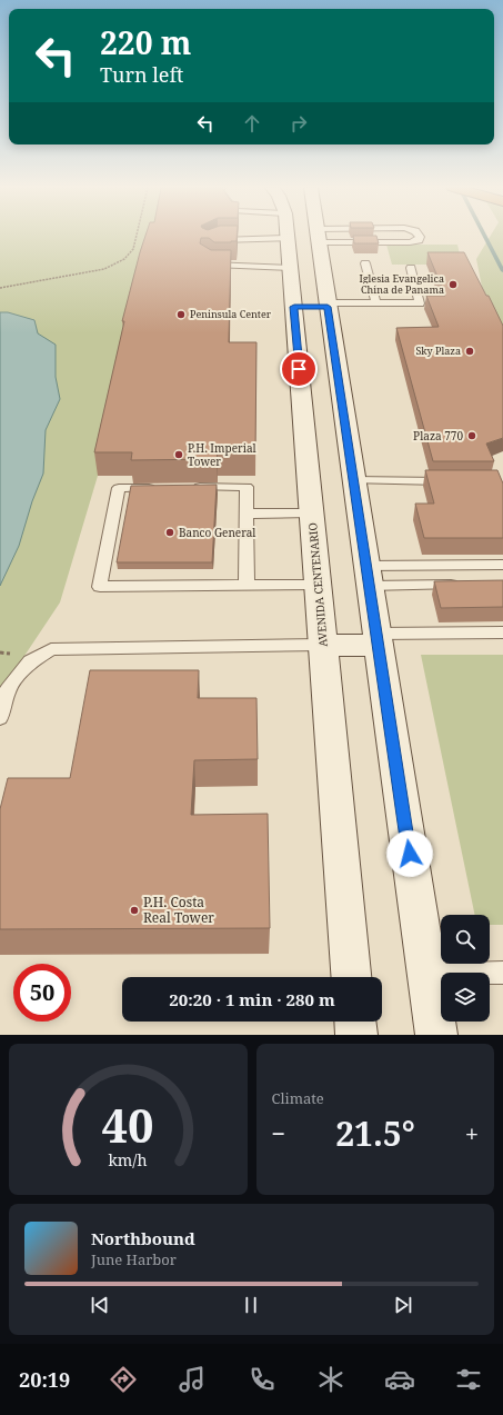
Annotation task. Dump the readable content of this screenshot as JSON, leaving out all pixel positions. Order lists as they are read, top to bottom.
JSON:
{
  "streets": {
    "main road": ["AVENIDA CENTENARIO"]
  },
  "places": [
    "Iglesia Evangelica China de Panama",
    "Peninsula Center",
    "Sky Plaza",
    "Plaza 770",
    "P.H. Imperial Tower",
    "Banco General",
    "P.H. Costa Real Tower"
  ],
  "page": {
    "turn": ["220 m", "Turn left"],
    "limit": "50",
    "trip": "20:20 · 1 min · 280 m",
    "tile": "Climate",
    "heat": ["−", "21.5°", "+"],
    "song": ["Northbound", "June Harbor"],
    "tabs": "20:19",
    "gauge": ["40", "km/h"]
  }
}
